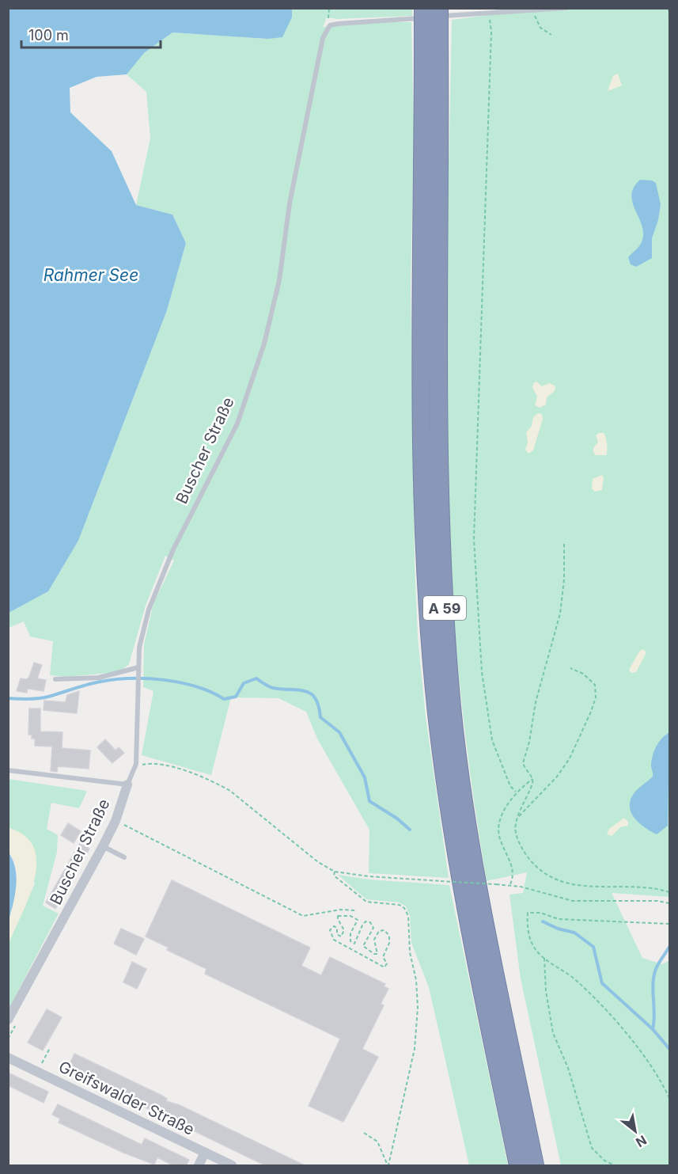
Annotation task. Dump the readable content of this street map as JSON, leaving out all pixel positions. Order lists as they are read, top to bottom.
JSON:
{
  "streets": {
    "highway": ["A 59"],
    "street": ["Buscher Straße", "Greifswalder Straße"]
  },
  "water": ["Rahmer See"],
  "scale_bar": "100 m",
  "north": "bottom right"
}
